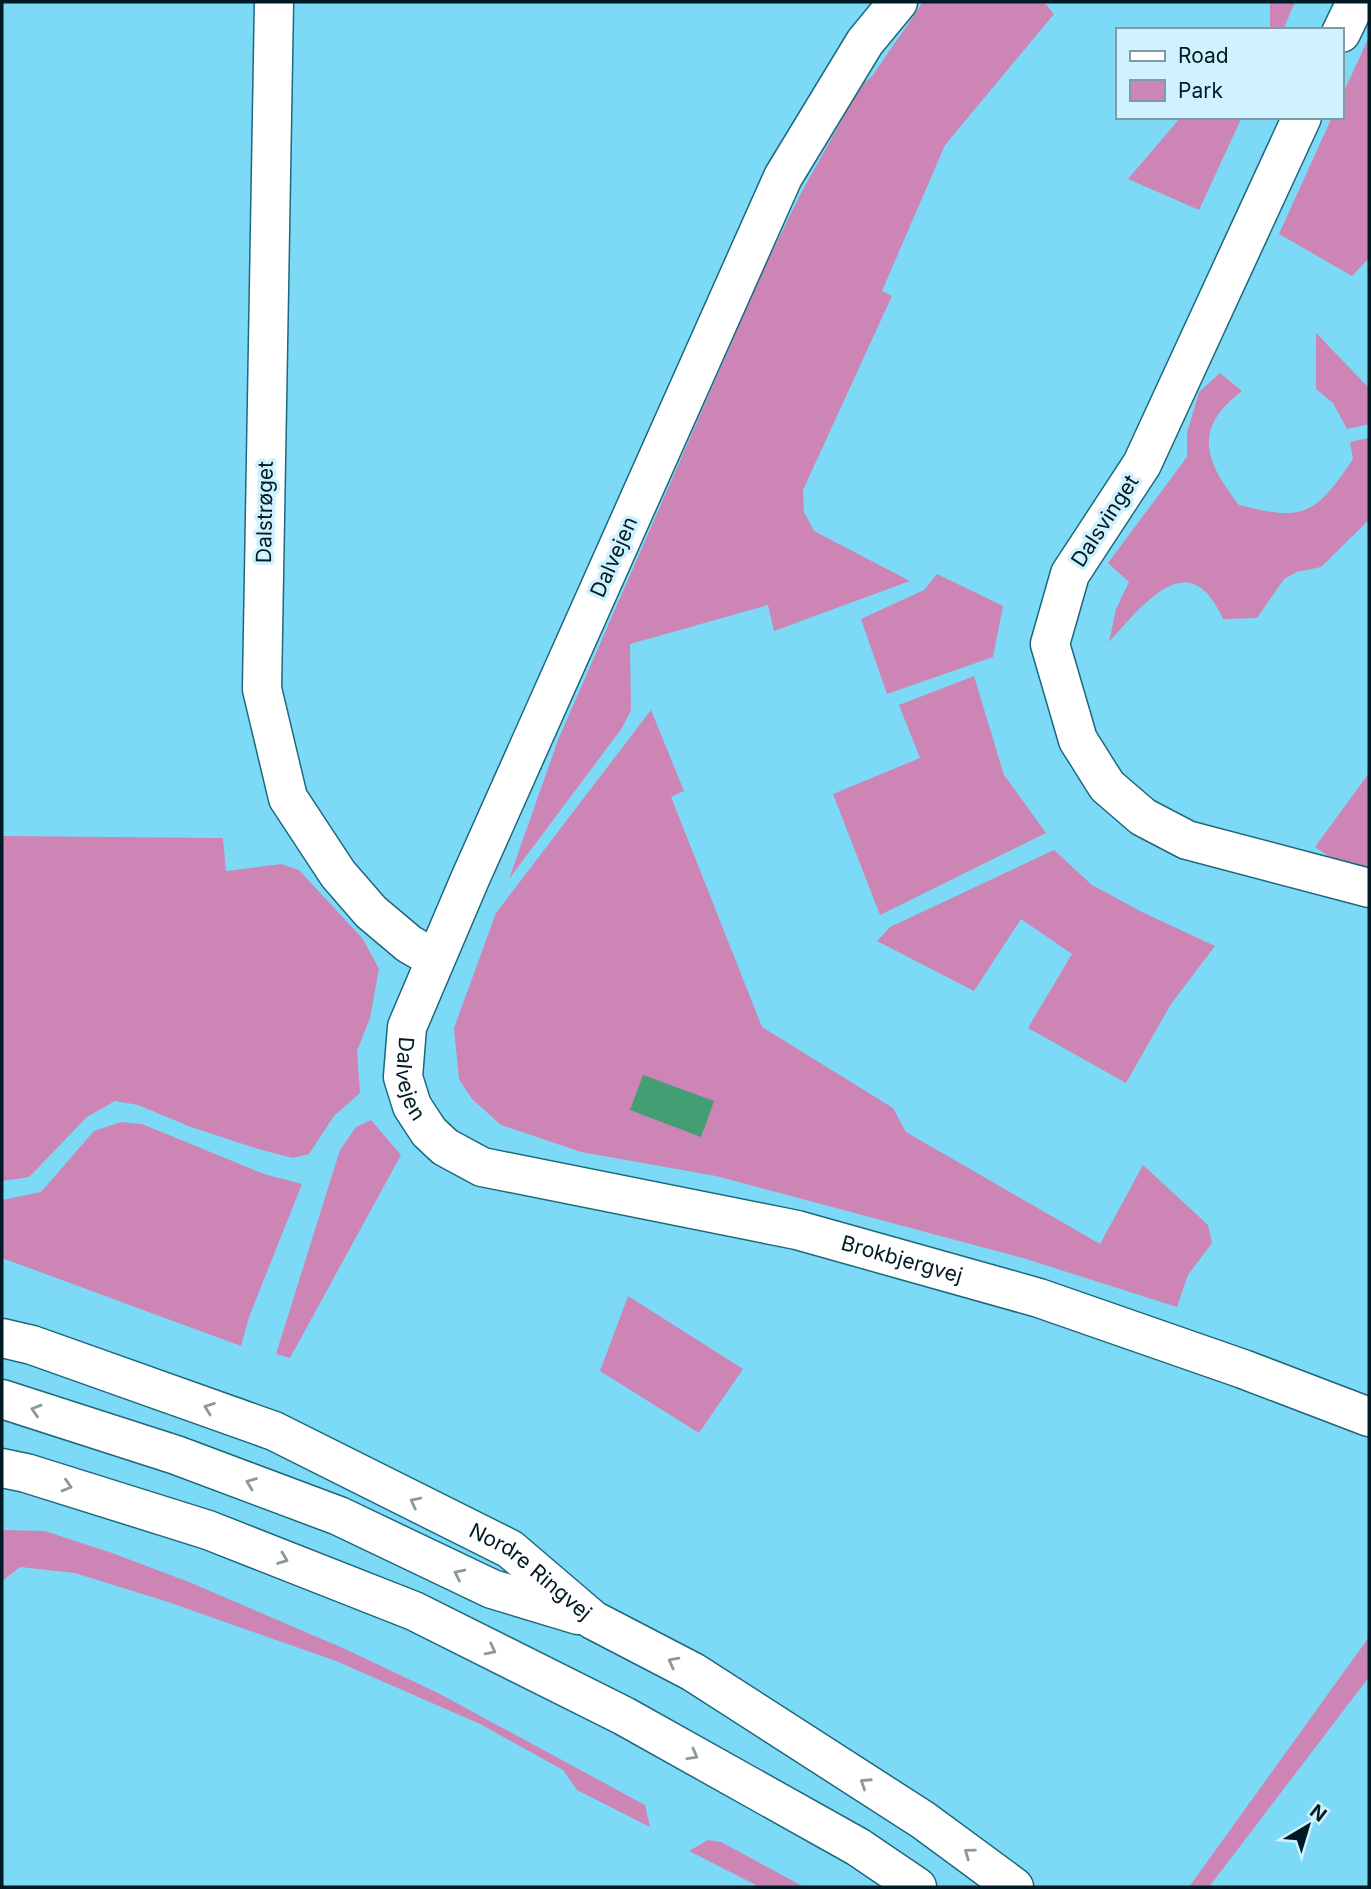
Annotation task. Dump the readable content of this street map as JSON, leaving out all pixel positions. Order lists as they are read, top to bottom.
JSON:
{
  "streets": {
    "street": [
      "Dalstrøget",
      "Dalsvinget",
      "Dalvejen",
      "Brokbjergvej",
      "Nordre Ringvej"
    ]
  },
  "crossings": [
    ["Dalstrøget", "Dalvejen"],
    ["Dalvejen", "Brokbjergvej"]
  ],
  "legend": ["Road", "Park"],
  "north": "top right"
}
